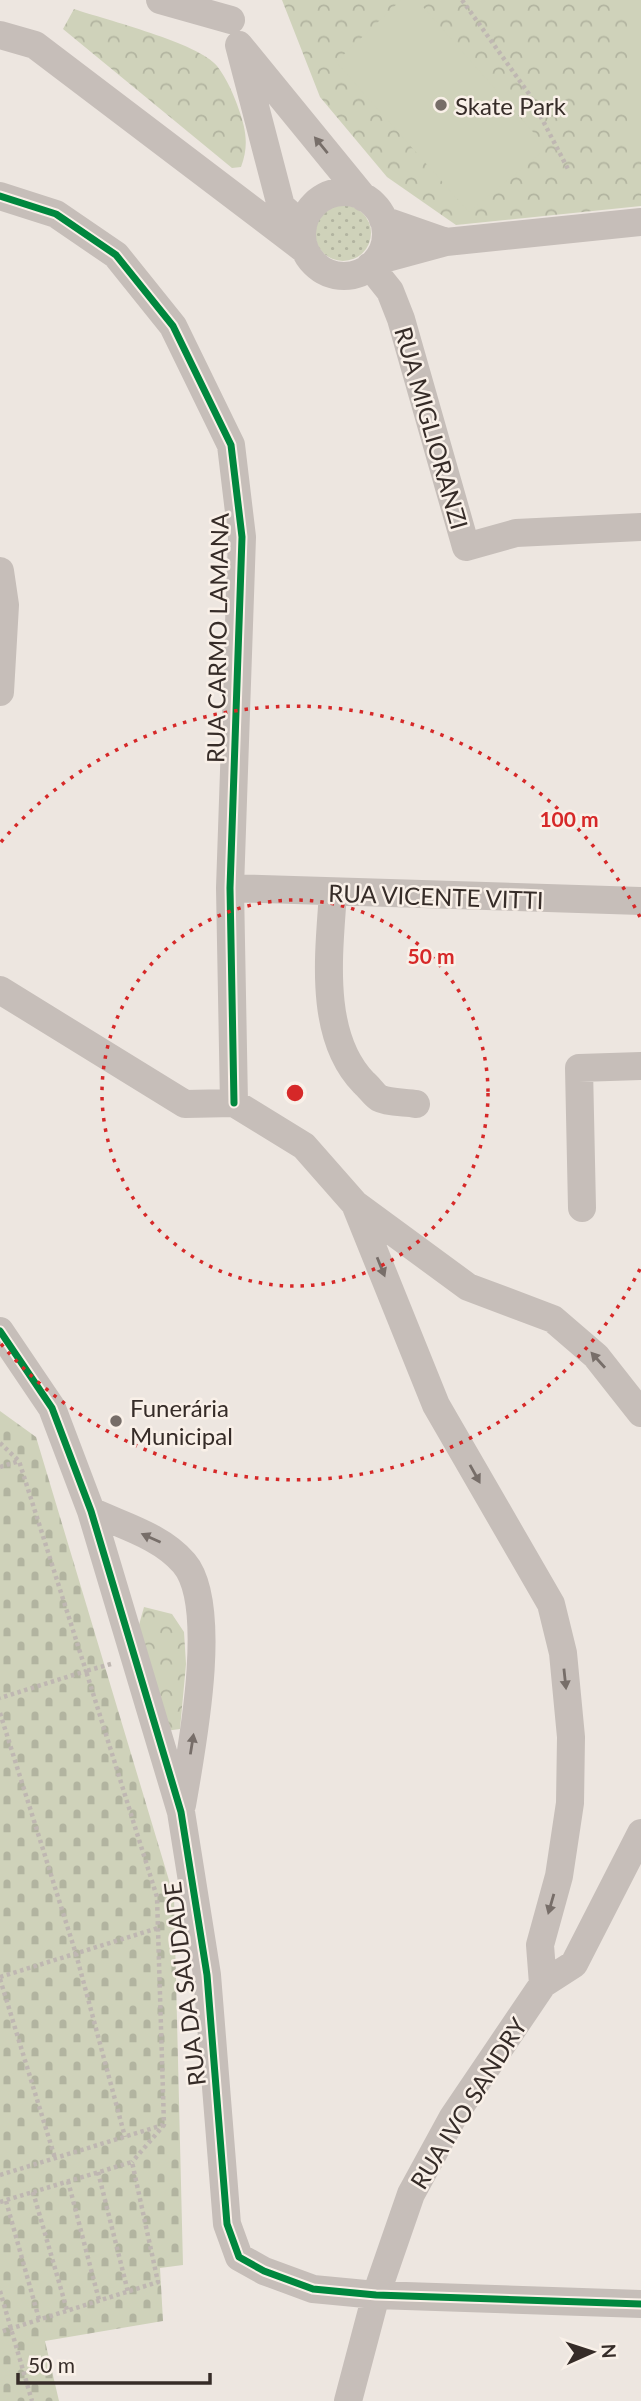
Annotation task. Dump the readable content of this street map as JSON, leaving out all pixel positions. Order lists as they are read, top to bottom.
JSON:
{
  "streets": {
    "street": [
      "RUA MIGLIORANZI",
      "RUA CARMO LAMANA",
      "RUA VICENTE VITTI",
      "RUA DA SAUDADE",
      "RUA IVO SANDRY"
    ]
  },
  "crossings": [
    ["RUA CARMO LAMANA", "RUA VICENTE VITTI"],
    ["RUA DA SAUDADE", "RUA IVO SANDRY"]
  ],
  "places": ["Skate Park", "Funerária Municipal"],
  "scale_bar": "50 m",
  "north": "right",
  "rings": ["100 m", "50 m"]
}
